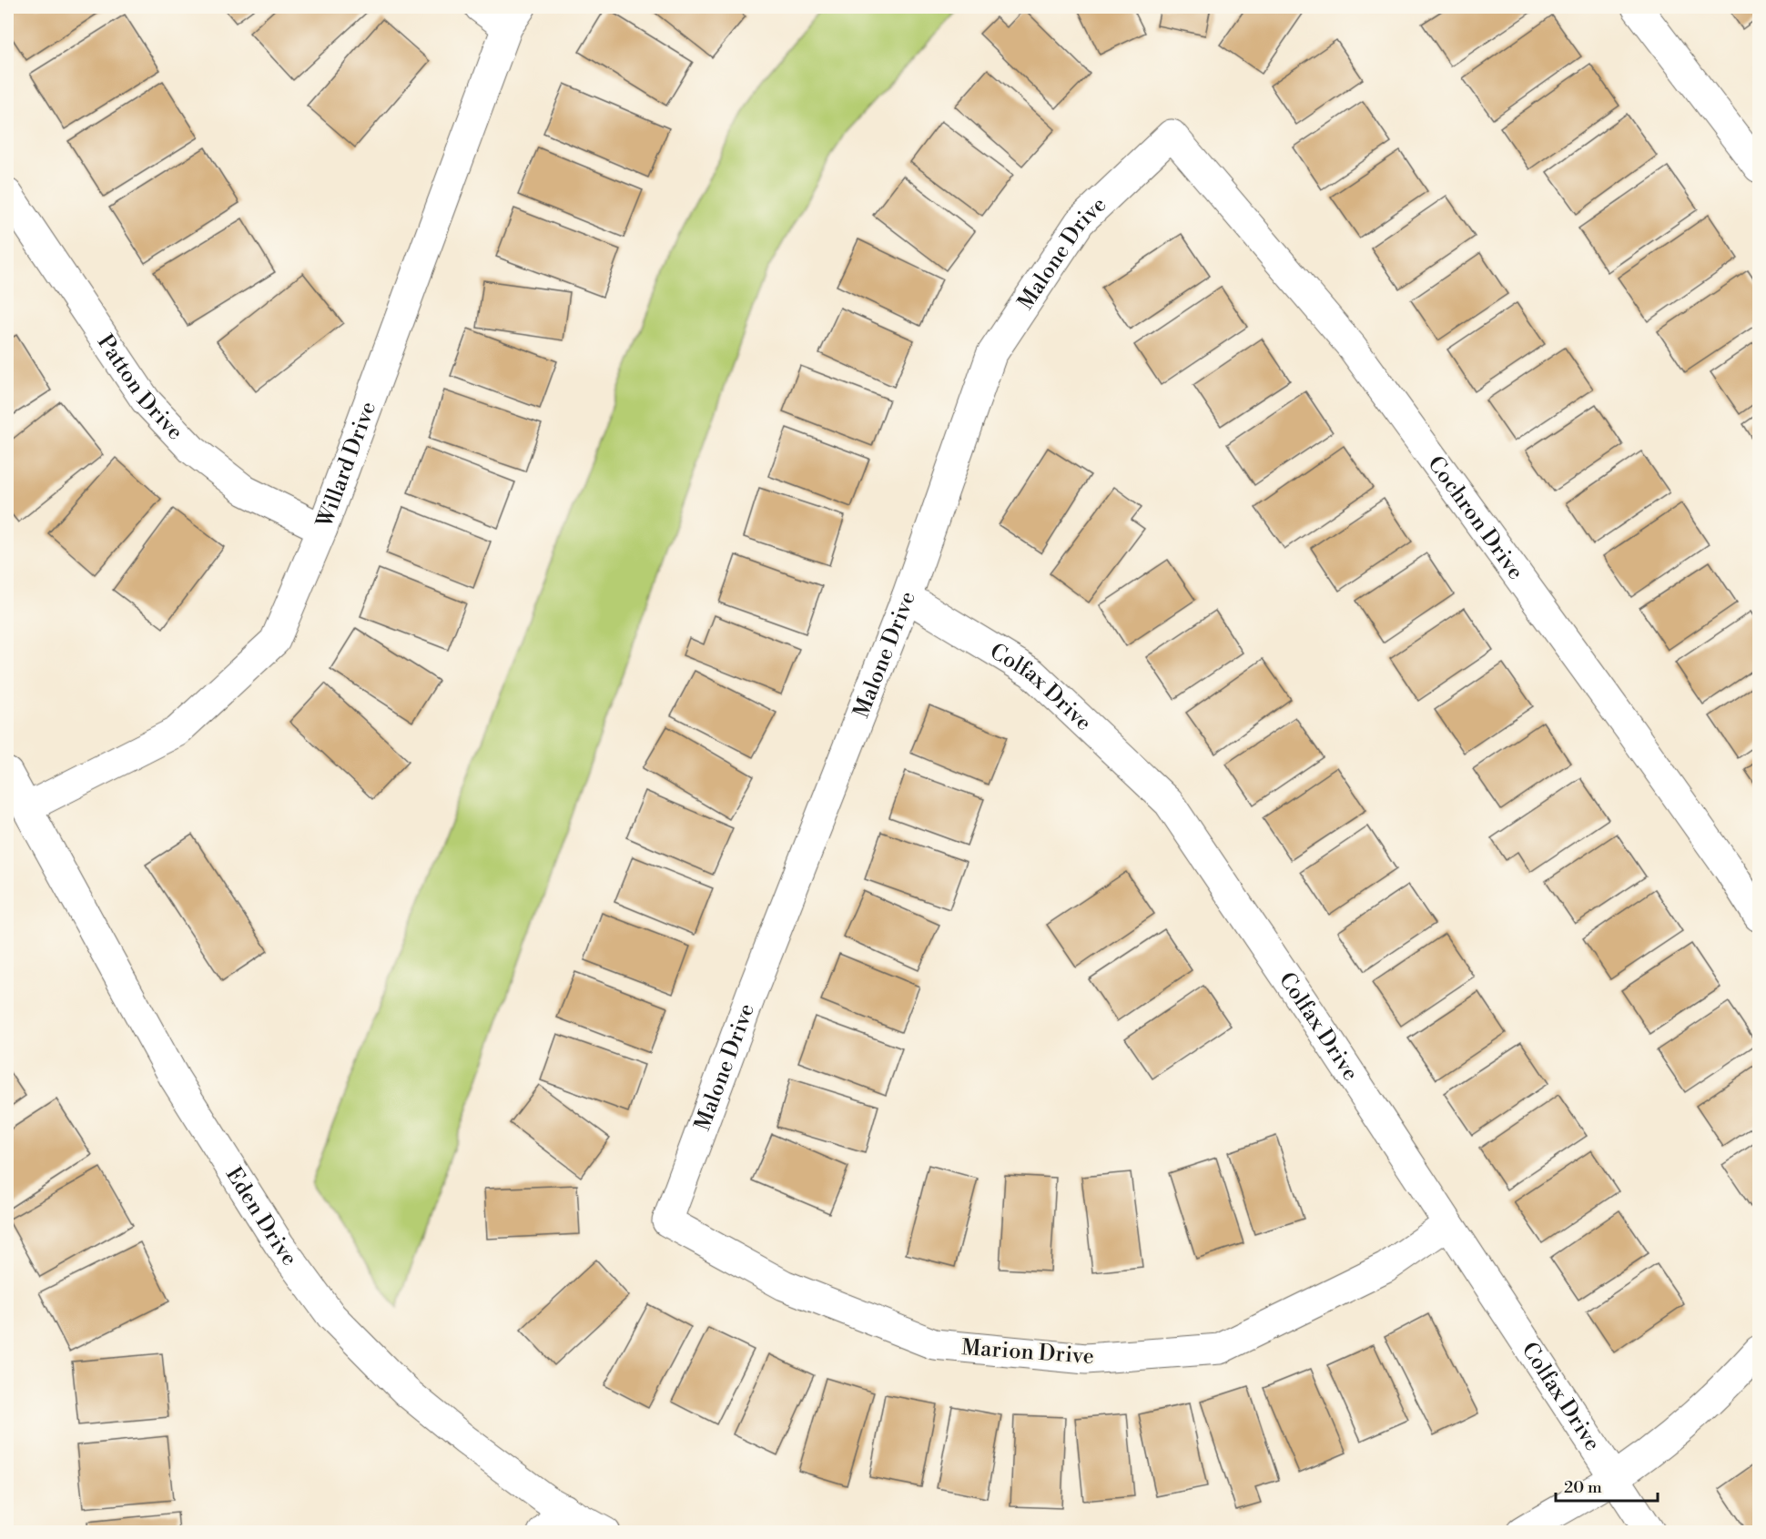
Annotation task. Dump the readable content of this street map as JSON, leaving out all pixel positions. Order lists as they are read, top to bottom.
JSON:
{
  "streets": {
    "street": [
      "Malone Drive",
      "Patton Drive",
      "Willard Drive",
      "Cochron Drive",
      "Colfax Drive",
      "Eden Drive",
      "Marion Drive"
    ]
  },
  "crossings": [
    ["Malone Drive", "Cochron Drive"],
    ["Malone Drive", "Colfax Drive"],
    ["Malone Drive", "Marion Drive"],
    ["Patton Drive", "Willard Drive"],
    ["Willard Drive", "Eden Drive"],
    ["Colfax Drive", "Marion Drive"]
  ],
  "scale_bar": "20 m"
}
